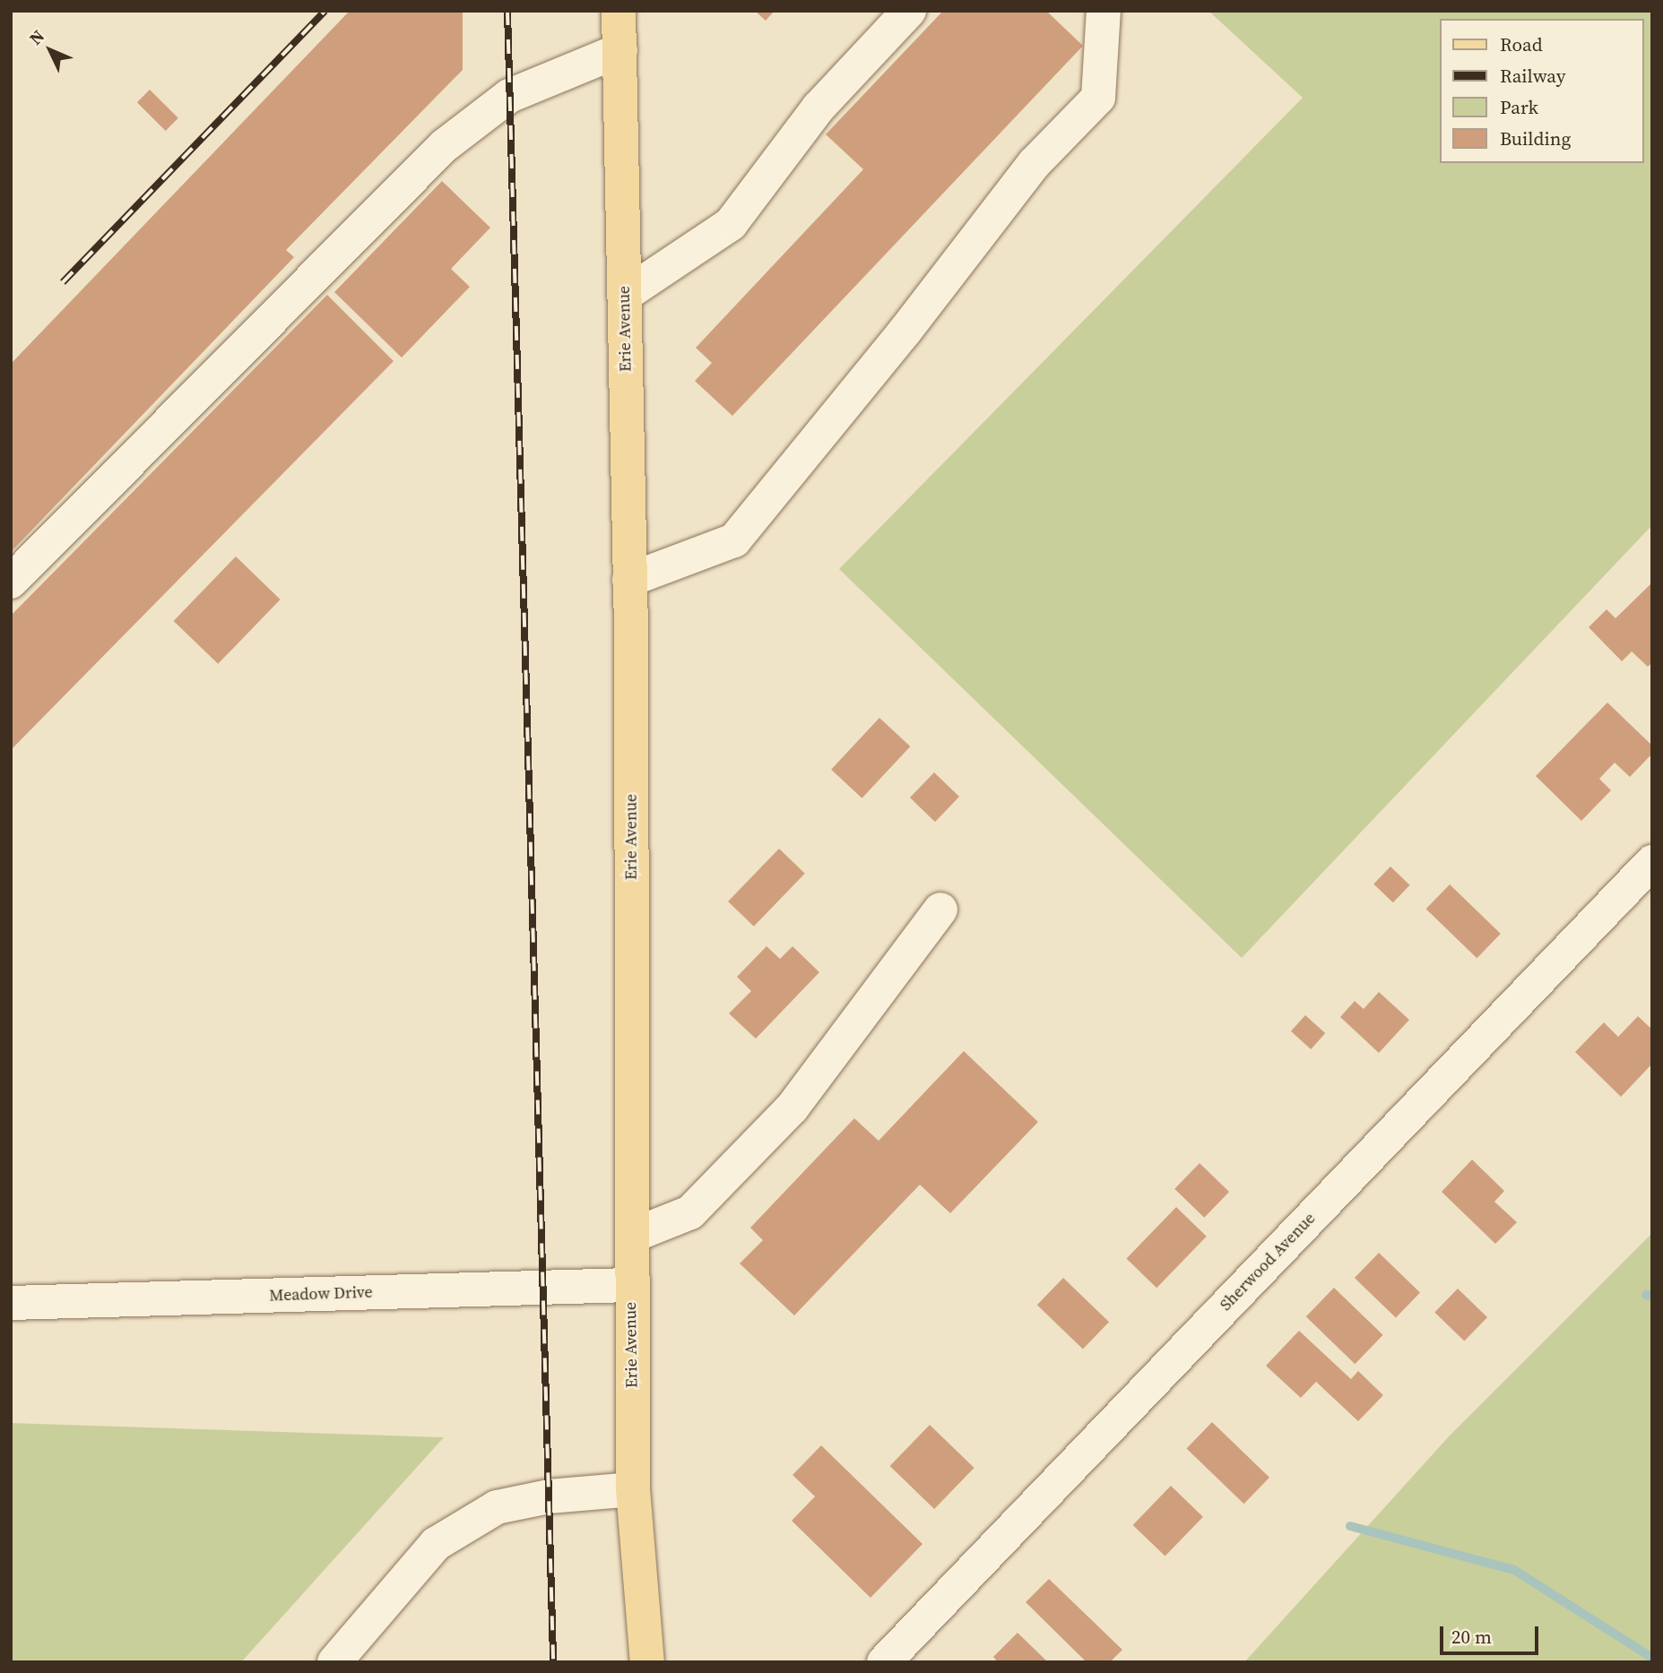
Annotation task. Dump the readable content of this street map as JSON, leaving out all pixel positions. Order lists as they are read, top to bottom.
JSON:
{
  "streets": {
    "main road": ["Erie Avenue"],
    "street": ["Sherwood Avenue", "Meadow Drive"]
  },
  "crossings": [
    ["Erie Avenue", "Meadow Drive"]
  ],
  "legend": [
    "Road",
    "Railway",
    "Park",
    "Building"
  ],
  "scale_bar": "20 m",
  "north": "top left"
}
